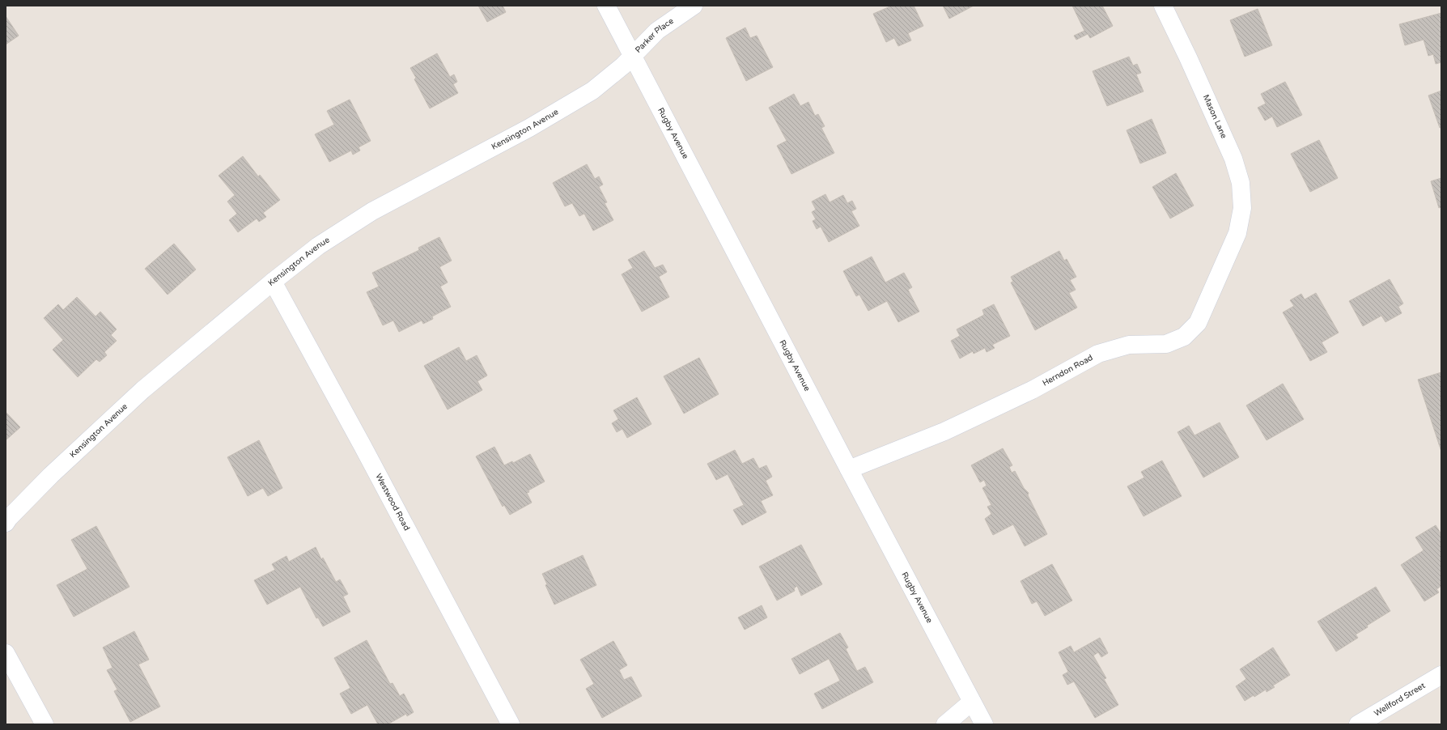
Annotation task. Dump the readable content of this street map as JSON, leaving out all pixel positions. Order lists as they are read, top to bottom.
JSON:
{
  "streets": {
    "street": [
      "Parker Place",
      "Mason Lane",
      "Kensington Avenue",
      "Rugby Avenue",
      "Herndon Road",
      "Westwood Road",
      "Wellford Street"
    ]
  },
  "crossings": [
    ["Parker Place", "Kensington Avenue"],
    ["Parker Place", "Rugby Avenue"],
    ["Mason Lane", "Herndon Road"],
    ["Kensington Avenue", "Rugby Avenue"],
    ["Kensington Avenue", "Westwood Road"],
    ["Rugby Avenue", "Herndon Road"]
  ]
}
